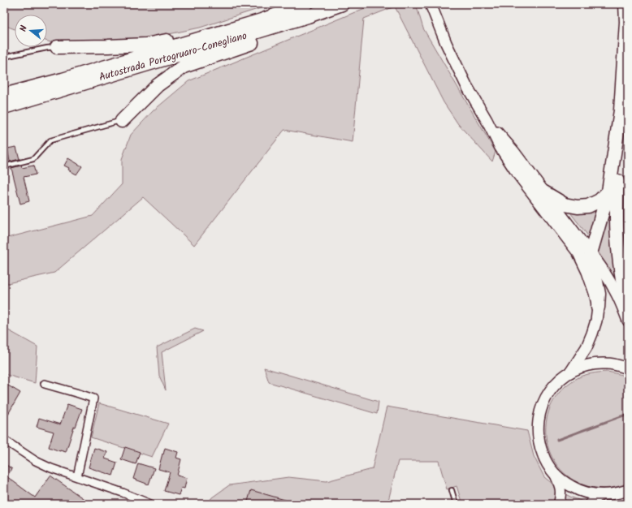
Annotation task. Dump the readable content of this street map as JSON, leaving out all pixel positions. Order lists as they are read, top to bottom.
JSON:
{
  "streets": {
    "highway": ["Autostrada Portogruaro-Conegliano"]
  },
  "north": "left"
}
